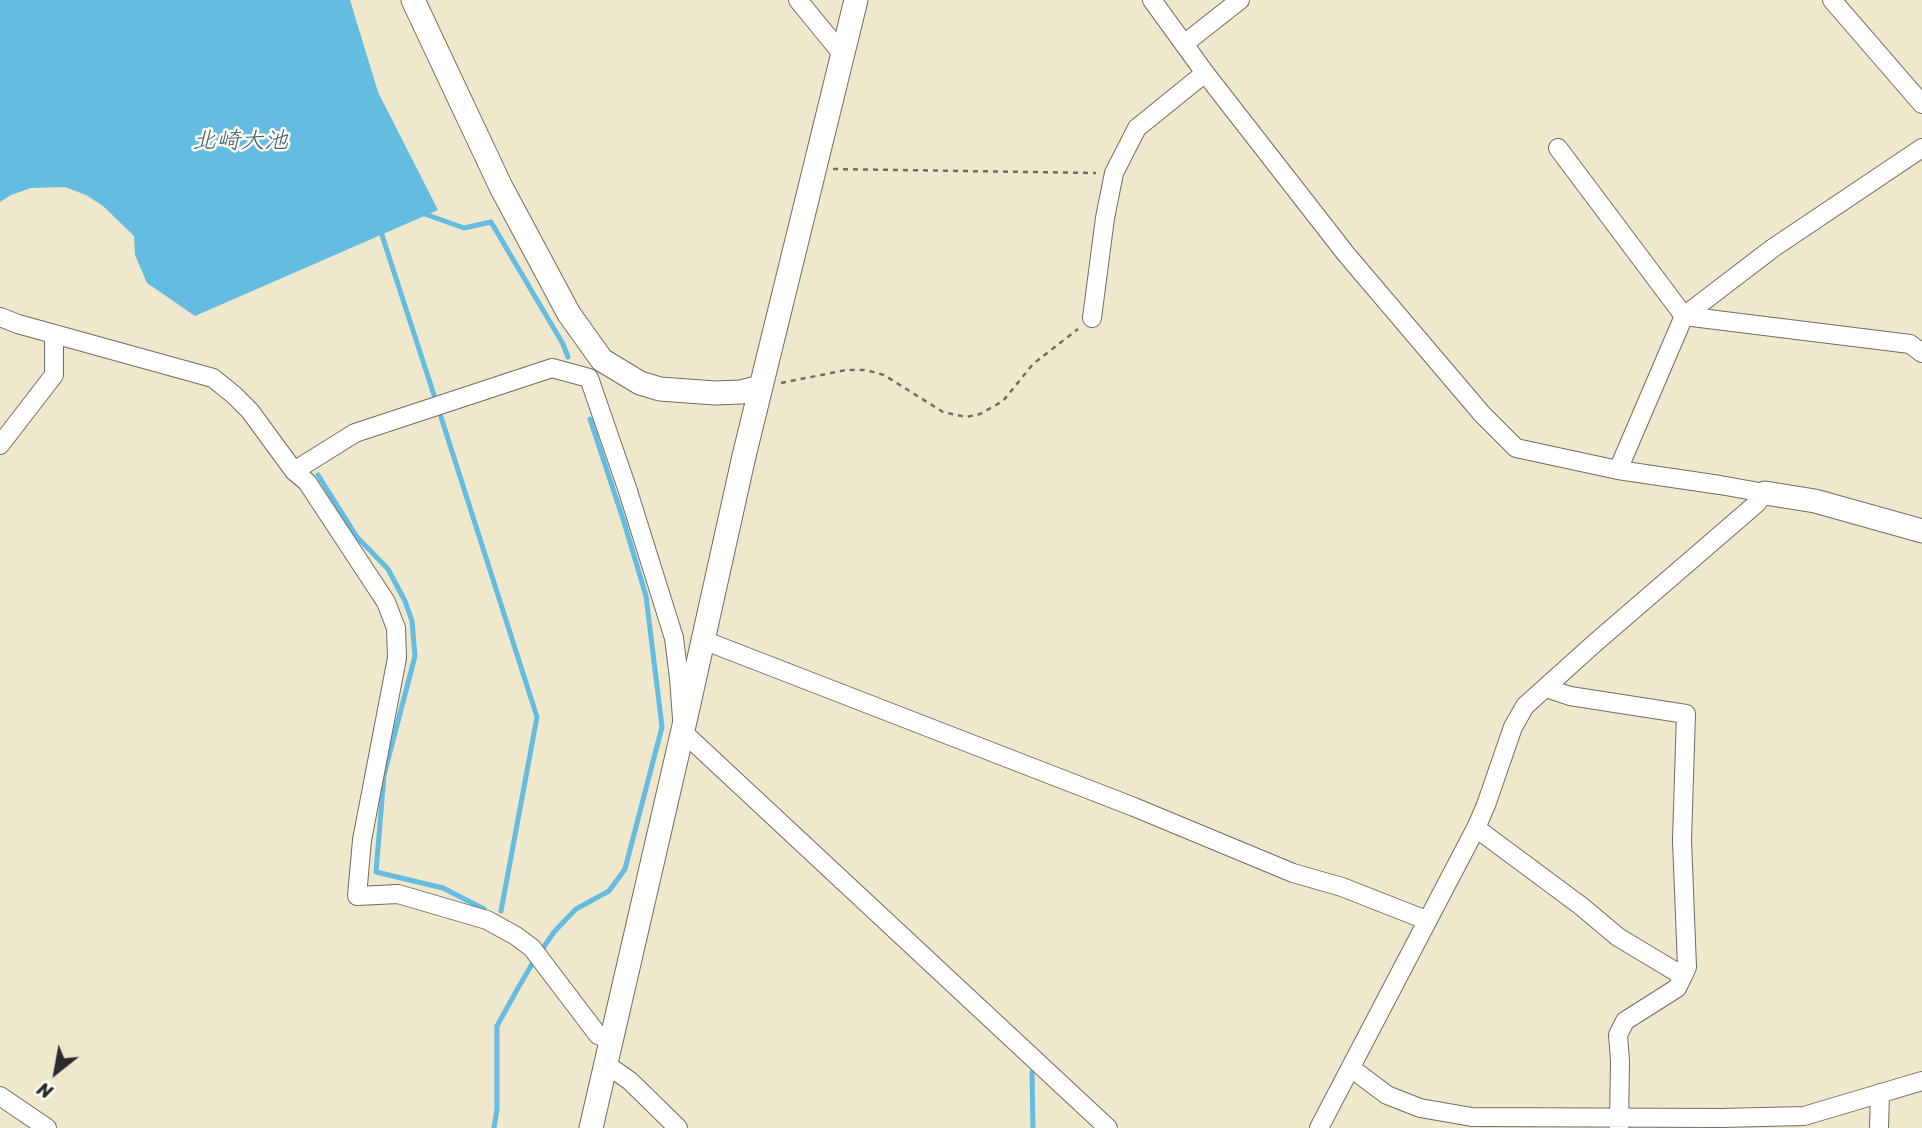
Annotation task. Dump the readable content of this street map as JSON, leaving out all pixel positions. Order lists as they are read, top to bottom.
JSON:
{
  "water": ["北崎大池"],
  "north": "bottom left"
}
